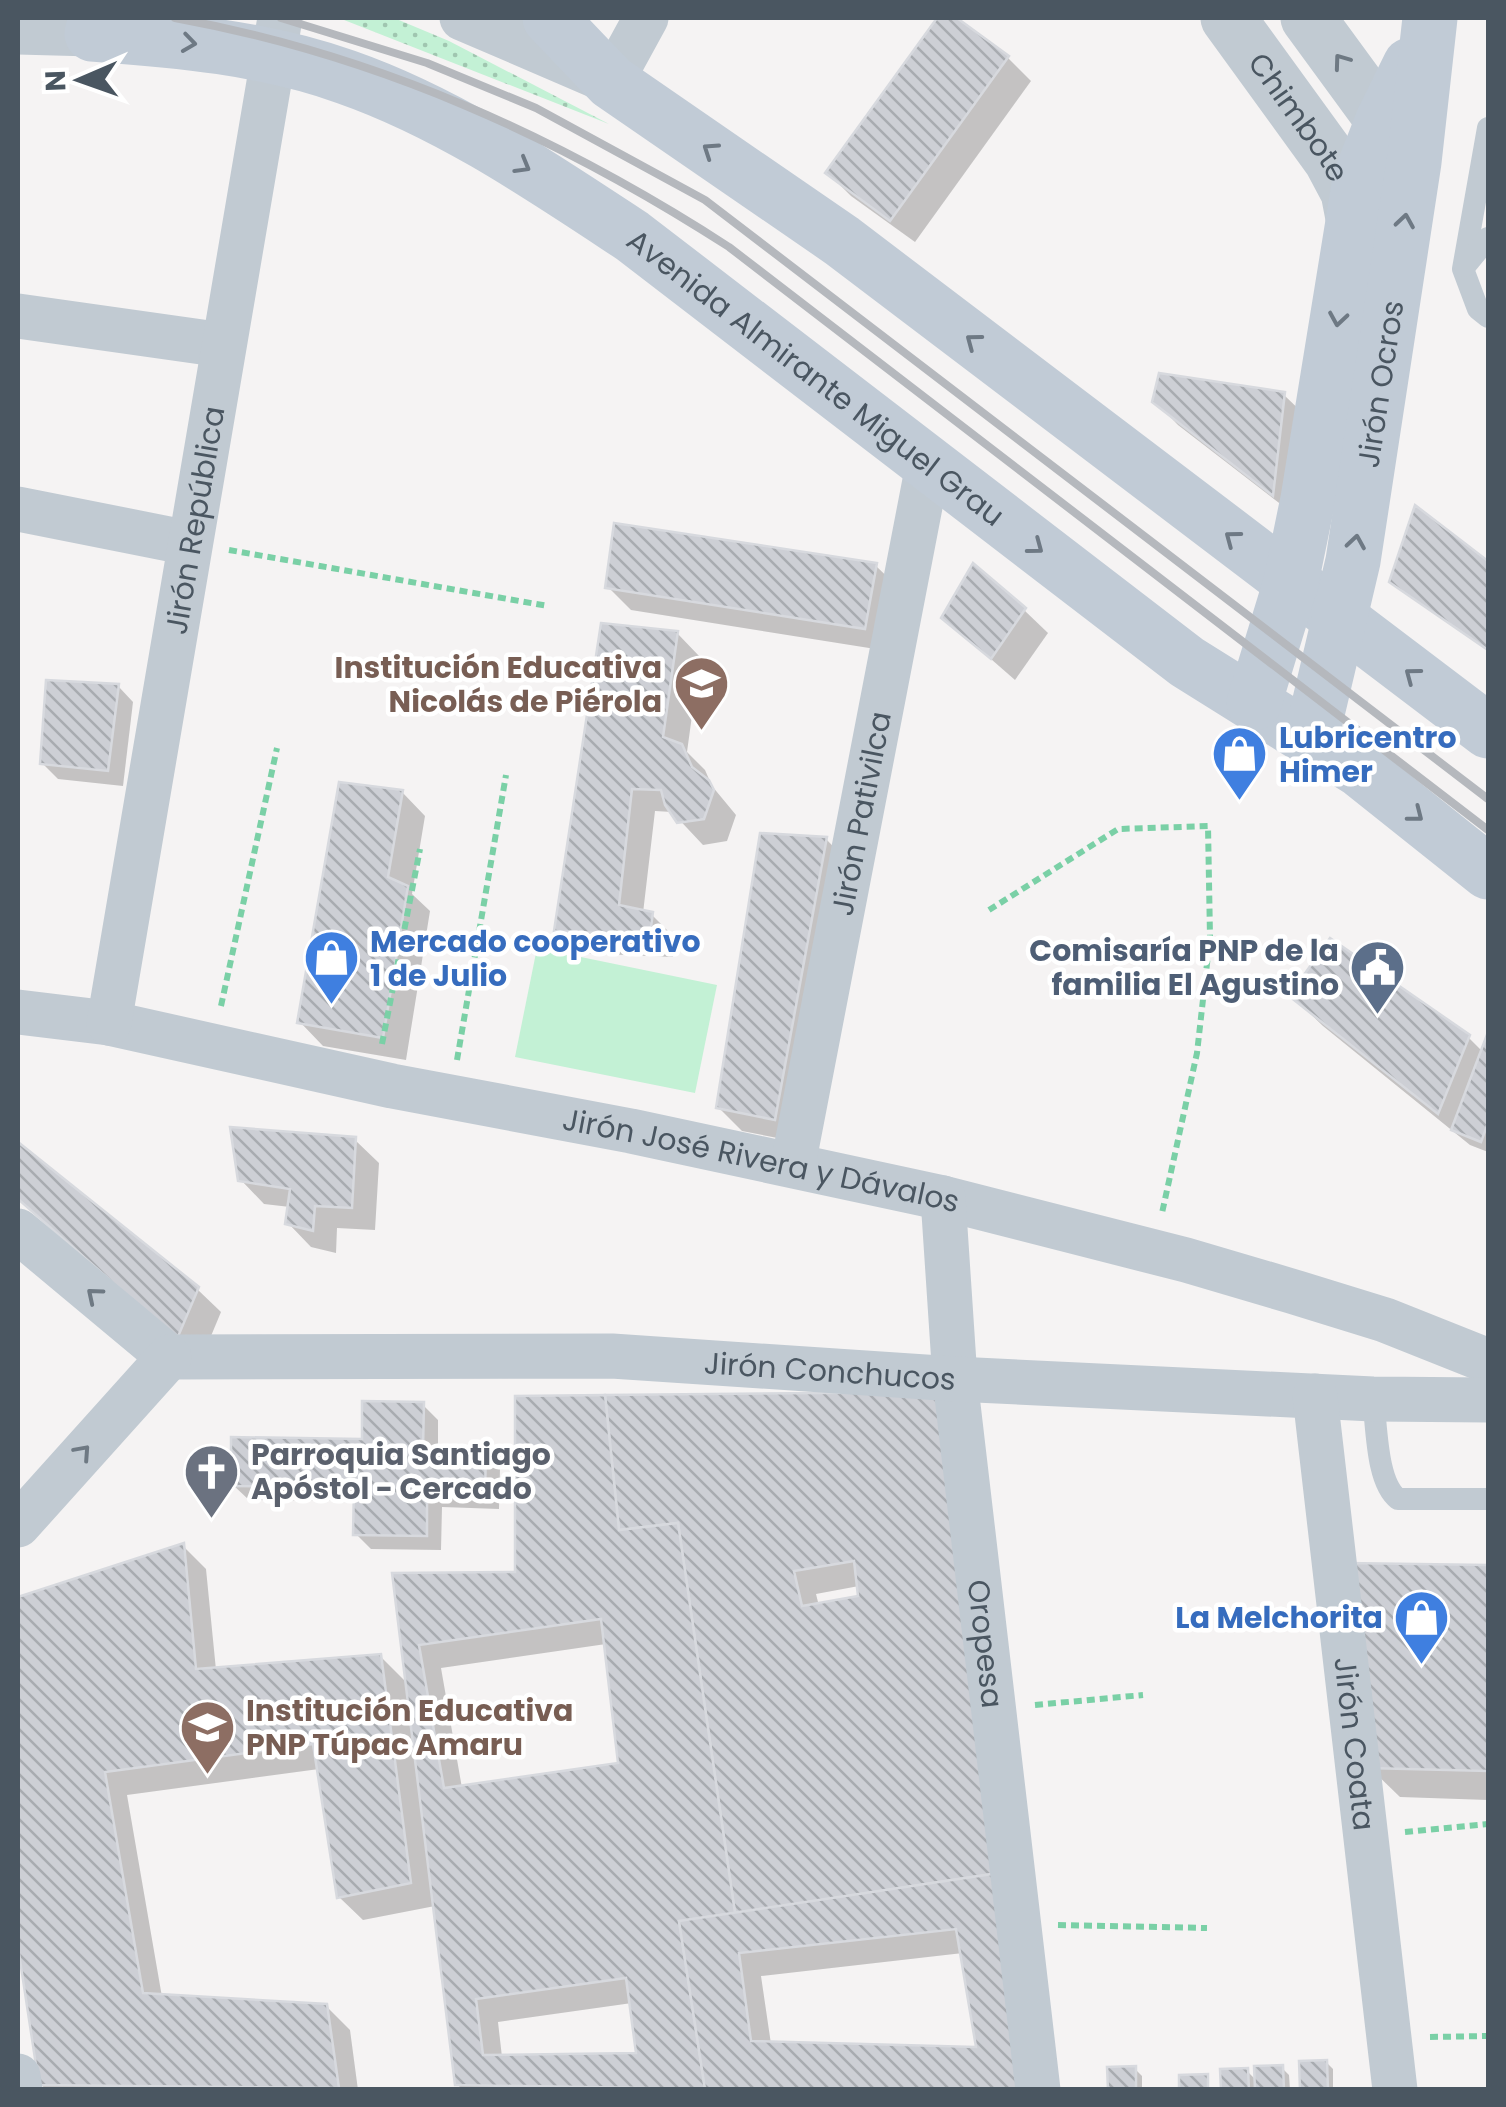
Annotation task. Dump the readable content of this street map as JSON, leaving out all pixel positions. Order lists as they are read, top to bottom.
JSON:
{
  "streets": {
    "main road": ["Avenida Almirante Miguel Grau", "Jirón Ocros"],
    "street": [
      "Chimbote",
      "Jirón República",
      "Jirón Pativilca",
      "Jirón José Rivera y Dávalos",
      "Jirón Conchucos",
      "Oropesa",
      "Jirón Coata"
    ]
  },
  "crossings": [
    ["Chimbote", "Jirón Ocros"],
    ["Avenida Almirante Miguel Grau", "Jirón Ocros"],
    ["Avenida Almirante Miguel Grau", "Jirón República"],
    ["Avenida Almirante Miguel Grau", "Jirón Pativilca"],
    ["Jirón República", "Jirón José Rivera y Dávalos"],
    ["Jirón Pativilca", "Jirón José Rivera y Dávalos"],
    ["Jirón José Rivera y Dávalos", "Oropesa"],
    ["Jirón Conchucos", "Oropesa"],
    ["Jirón Conchucos", "Jirón Coata"]
  ],
  "places": {
    "school or university": ["Institución Educativa Nicolás de Piérola", "Institución Educativa PNP Túpac Amaru"],
    "shop": ["Lubricentro Himer", "Mercado cooperativo 1 de Julio", "La Melchorita"],
    "public building": ["Comisaría PNP de la familia El Agustino"],
    "church": ["Parroquia Santiago Apóstol - Cercado"]
  },
  "north": "left"
}
